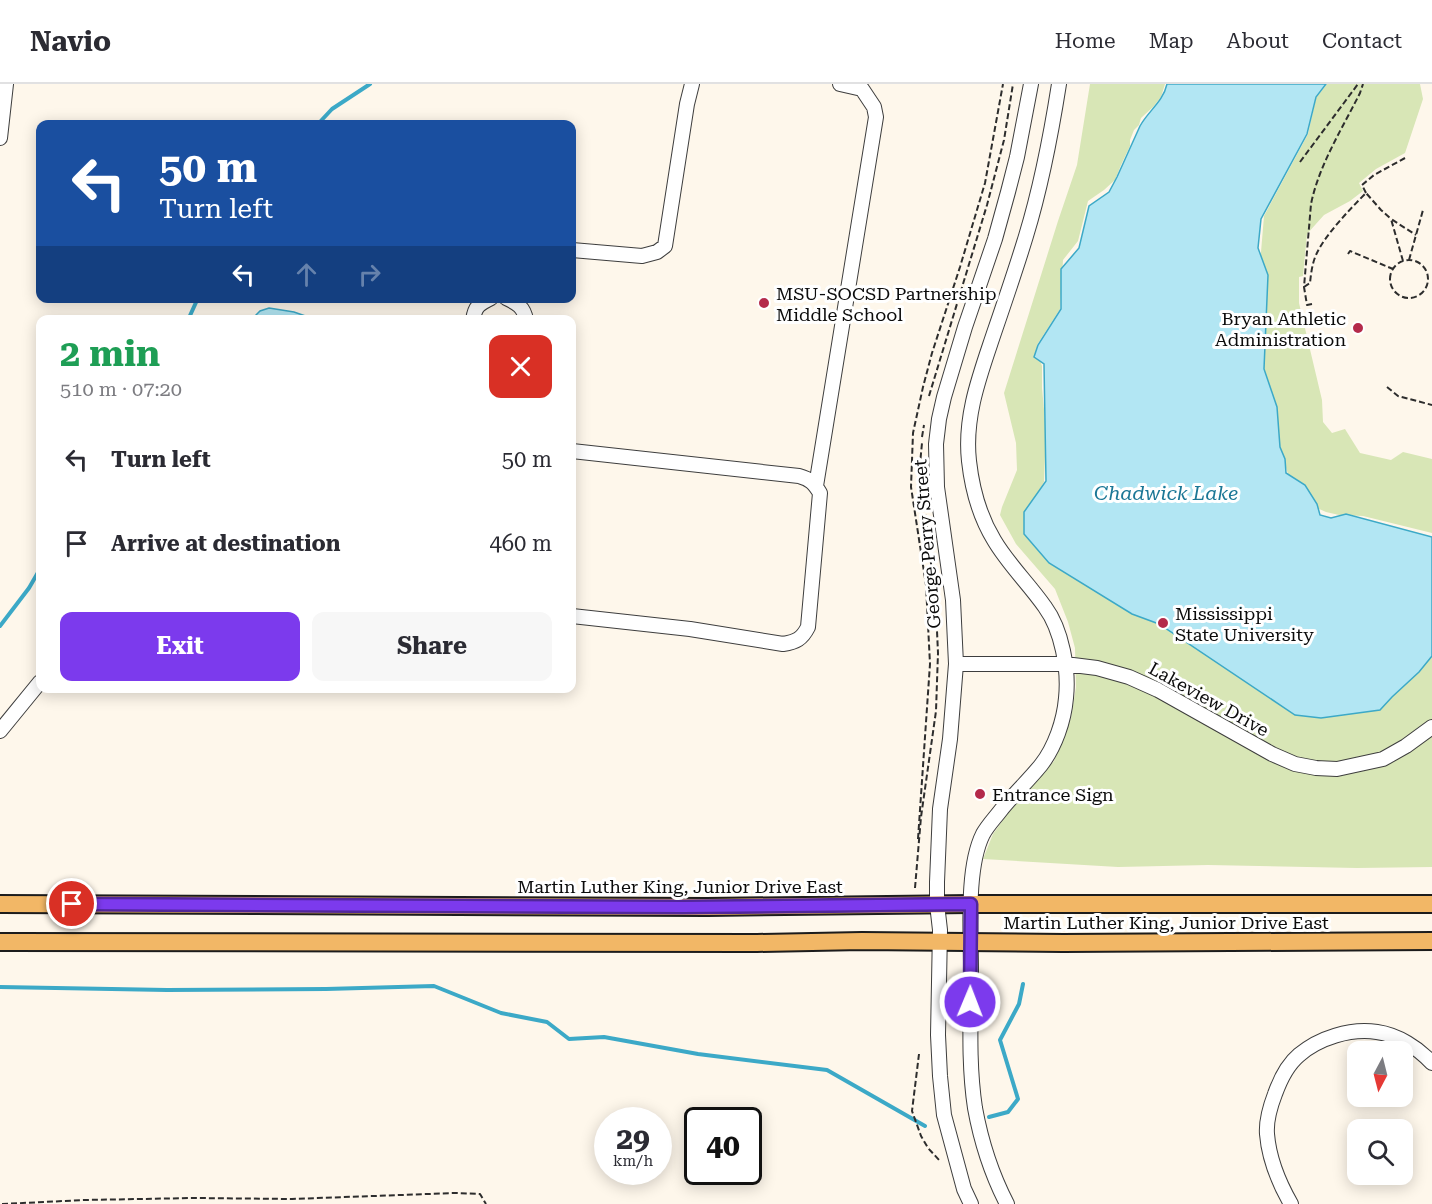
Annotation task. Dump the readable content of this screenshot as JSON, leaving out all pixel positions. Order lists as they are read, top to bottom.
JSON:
{
  "streets": {
    "main road": ["Martin Luther King, Junior Drive East"],
    "street": ["George Perry Street", "Lakeview Drive"]
  },
  "crossings": [
    ["George Perry Street", "Lakeview Drive"],
    ["George Perry Street", "Martin Luther King, Junior Drive East"]
  ],
  "water": ["Chadwick Lake"],
  "places": [
    "MSU-SOCSD Partnership Middle School",
    "Bryan Athletic Administration",
    "Mississippi State University",
    "Entrance Sign"
  ],
  "north": "bottom",
  "page": {
    "header": "Navio",
    "nav": [
      "Home",
      "Map",
      "About",
      "Contact"
    ],
    "turn": ["50 m", "Turn left"],
    "heading": ["2 min", "510 m · 07:20"],
    "list": [
      {
        "name": "Turn left",
        "value": "50 m"
      },
      {
        "name": "Arrive at destination",
        "value": "460 m"
      }
    ],
    "buttons": ["Exit", "Share"],
    "speed": "29 km/h",
    "limit": "40"
  }
}
